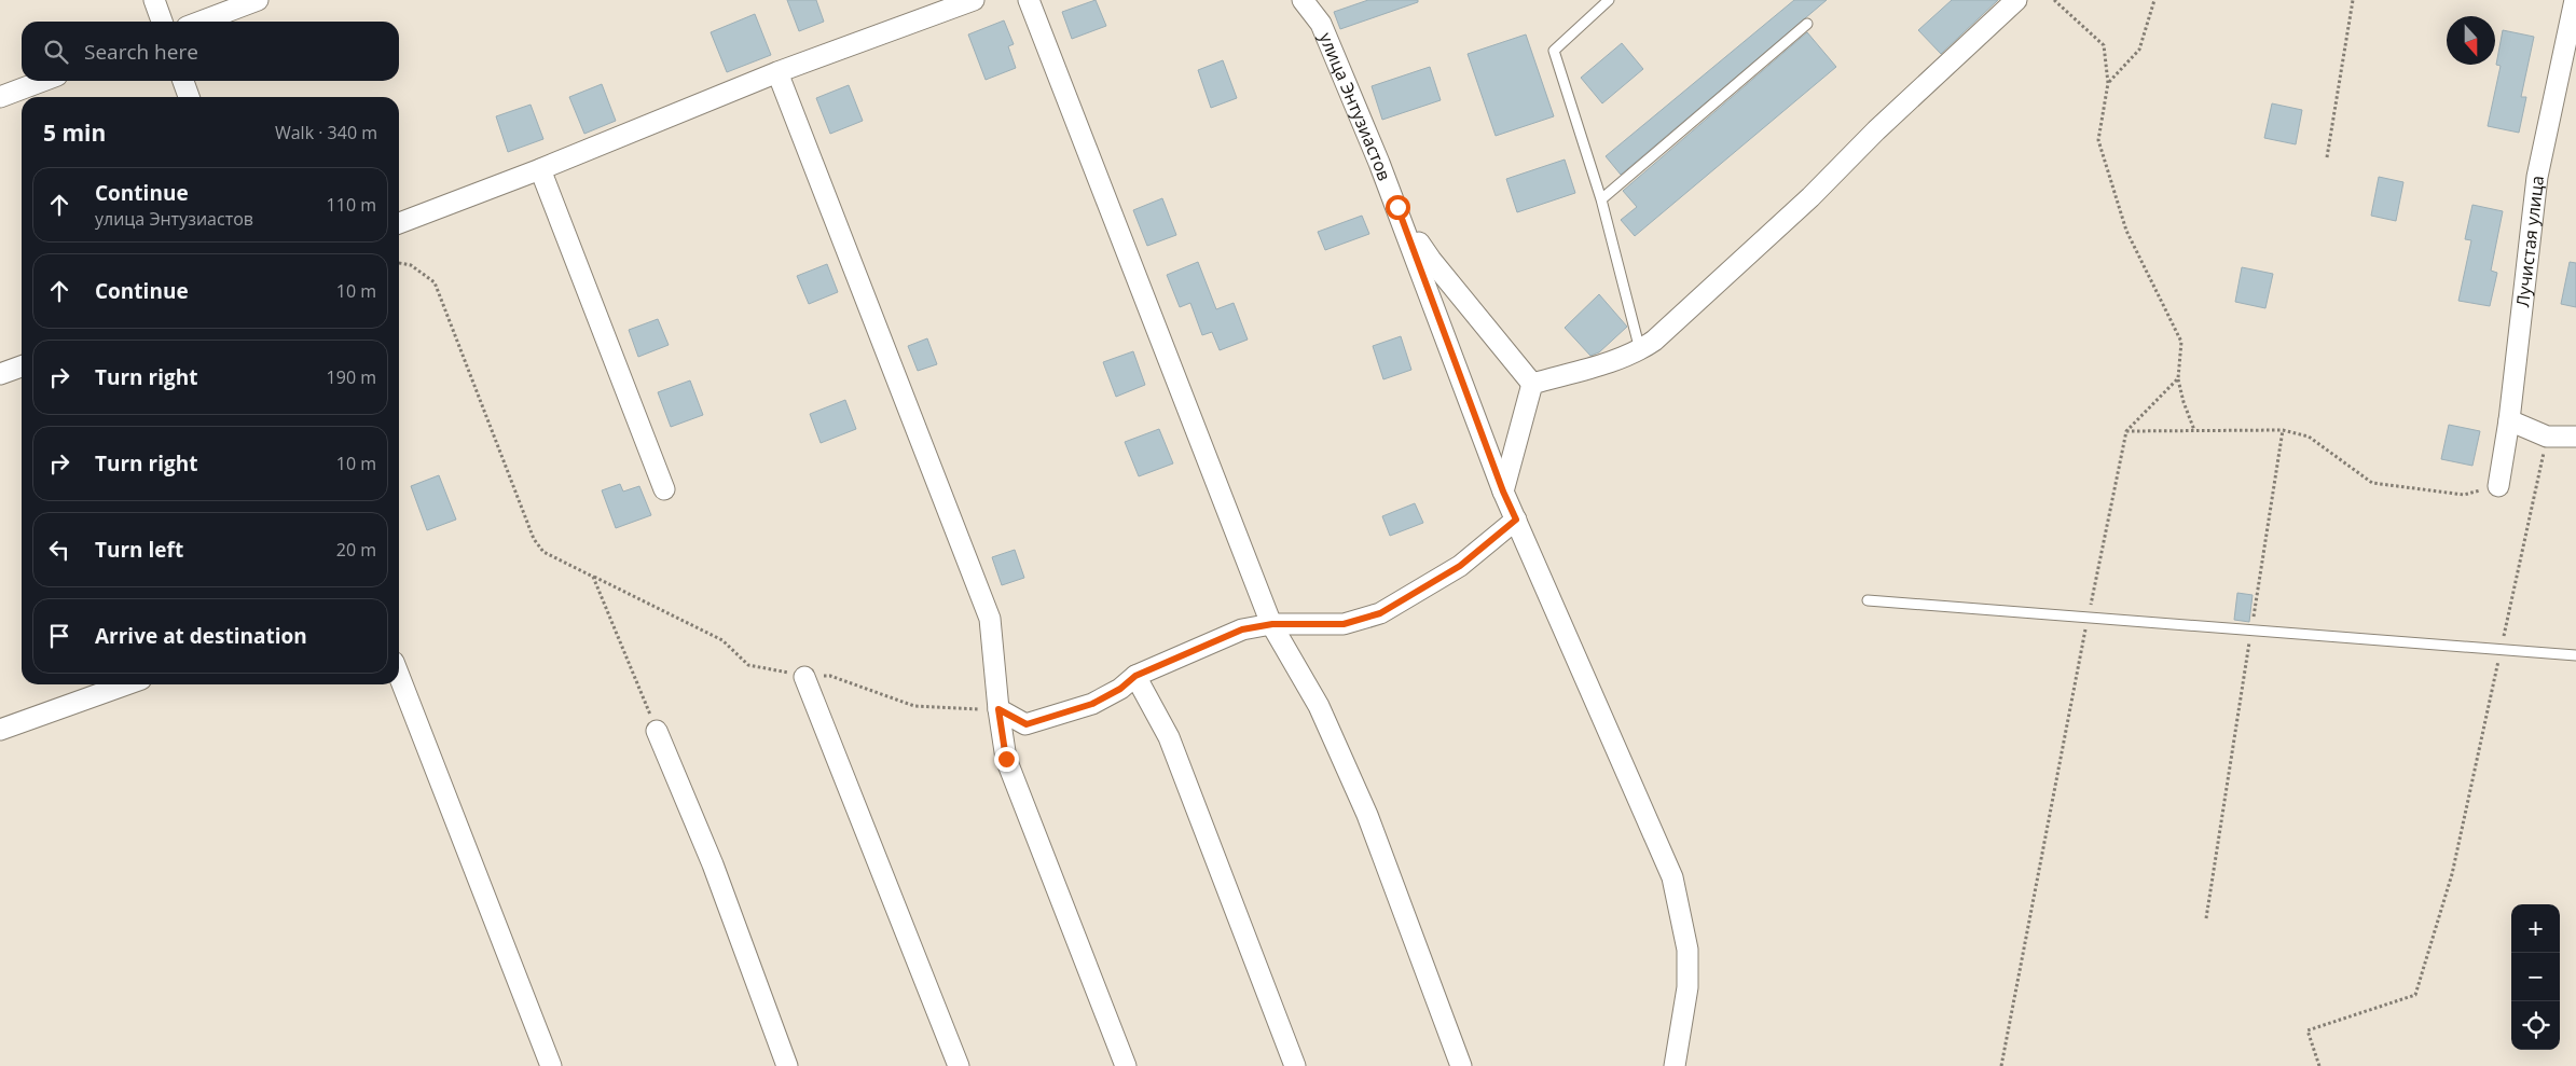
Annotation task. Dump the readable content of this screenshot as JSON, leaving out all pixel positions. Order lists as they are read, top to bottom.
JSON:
{
  "streets": {
    "street": ["улица Энтузиастов", "Лучистая улица"]
  },
  "north": "bottom",
  "page": {
    "search": "Search here",
    "heading": ["5 min", "Walk · 340 m"],
    "list": [
      ["Continue", "улица Энтузиастов", "110 m"],
      ["Continue", "10 m"],
      ["Turn right", "190 m"],
      ["Turn right", "10 m"],
      ["Turn left", "20 m"],
      "Arrive at destination"
    ],
    "map_buttons": ["+", "−"]
  }
}
